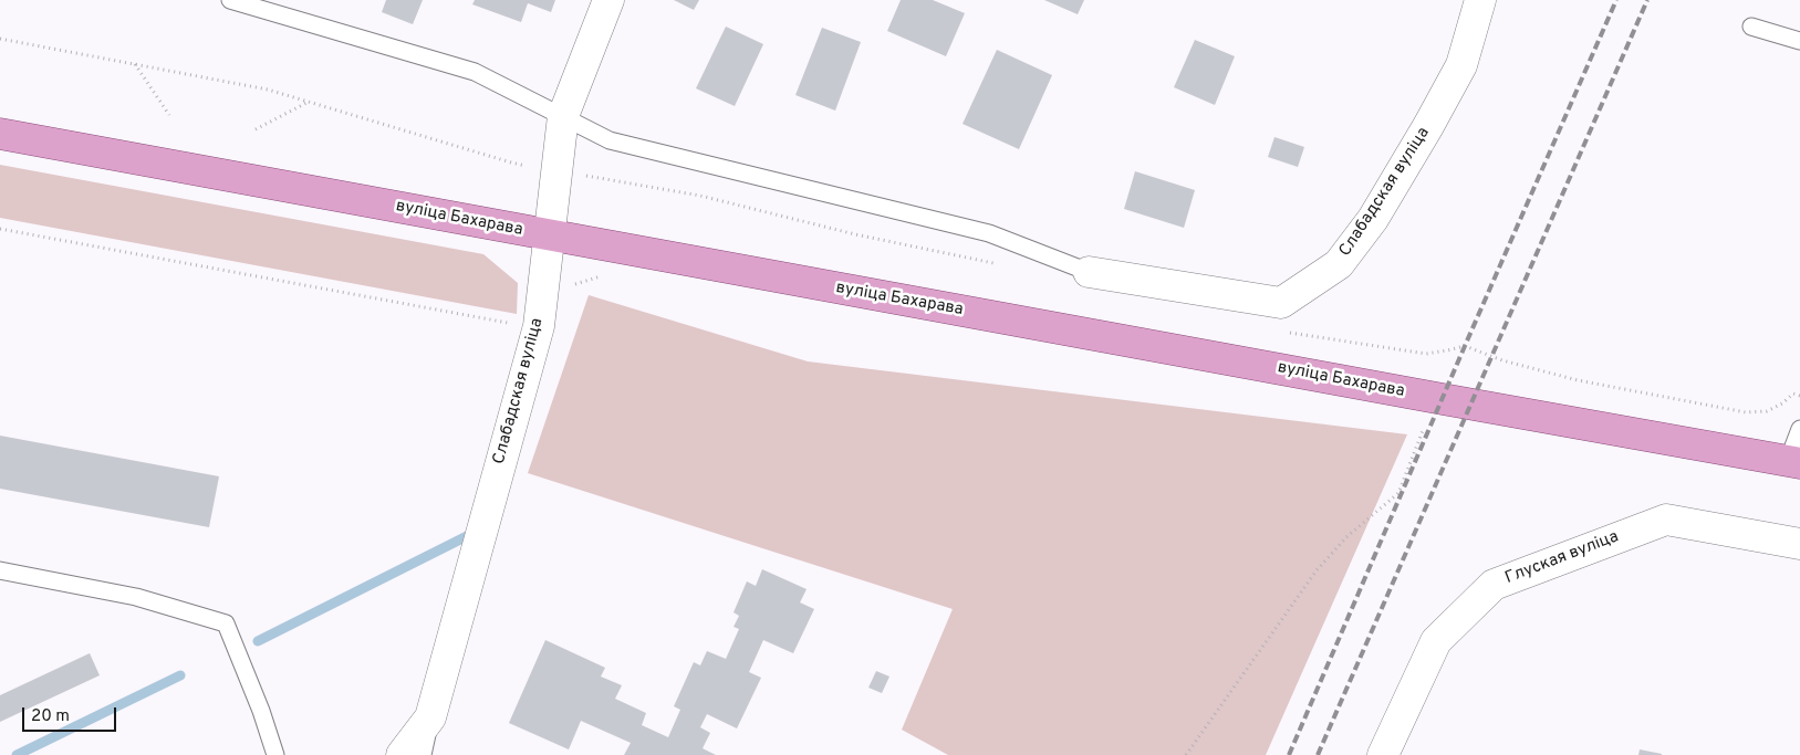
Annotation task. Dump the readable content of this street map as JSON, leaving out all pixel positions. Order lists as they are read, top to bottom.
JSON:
{
  "streets": {
    "main road": ["вуліца Бахарава"],
    "street": ["Слабадская вуліца", "Глуская вуліца"]
  },
  "crossings": [
    ["Слабадская вуліца", "вуліца Бахарава"]
  ],
  "scale_bar": "20 m"
}
